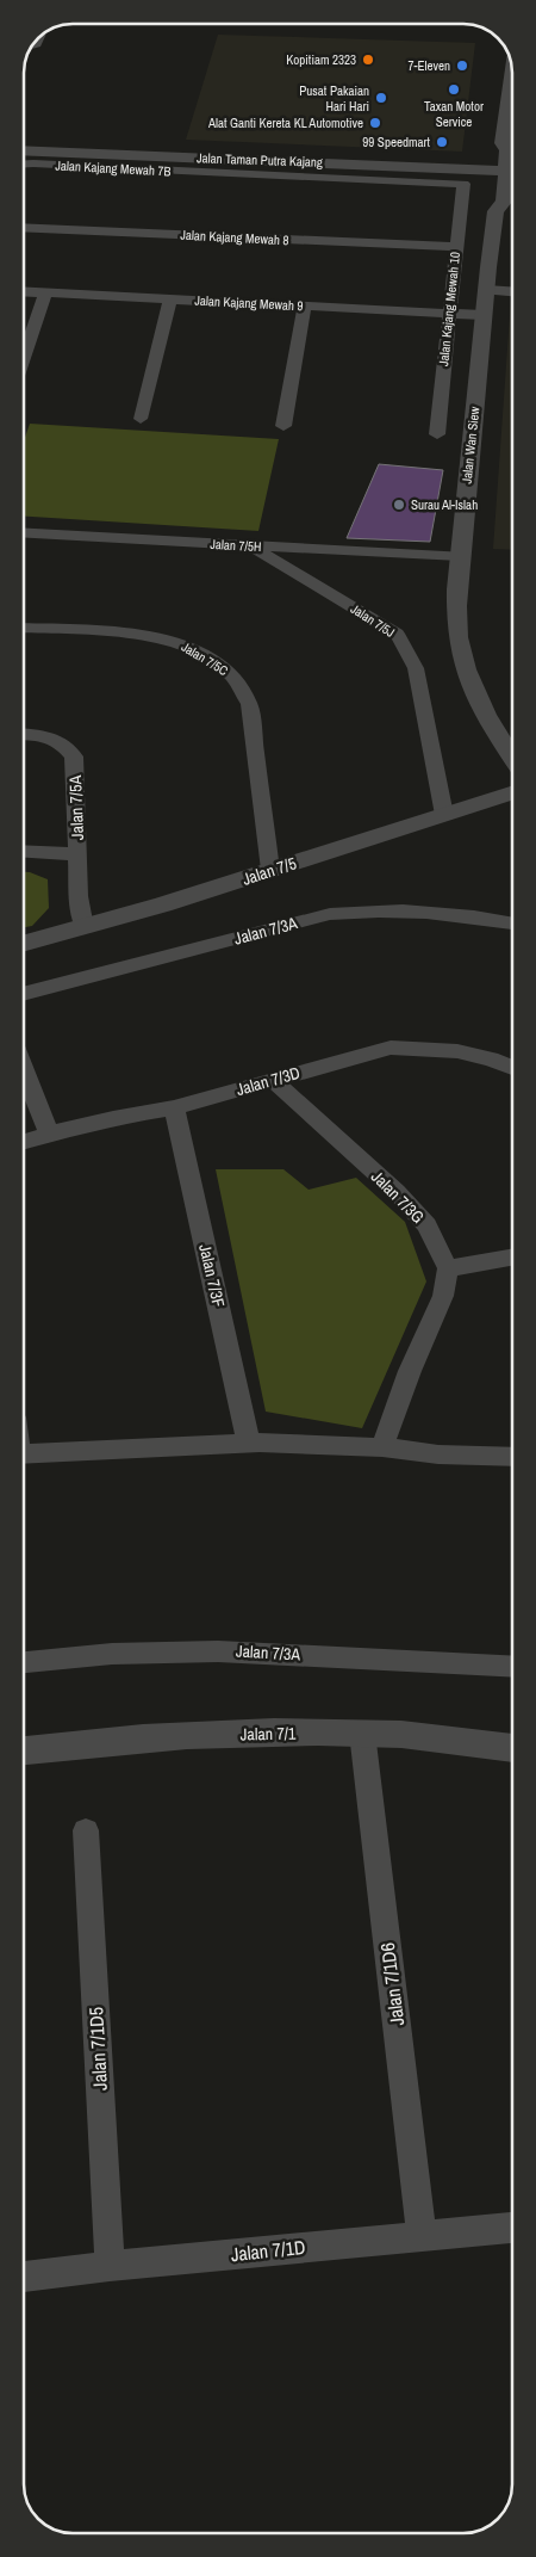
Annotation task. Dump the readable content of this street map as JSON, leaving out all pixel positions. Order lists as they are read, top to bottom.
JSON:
{
  "streets": {
    "street": [
      "Jalan Taman Putra Kajang",
      "Jalan Kajang Mewah 7B",
      "Jalan Kajang Mewah 8",
      "Jalan Kajang Mewah 9",
      "Jalan Kajang Mewah 10",
      "Jalan Wan Siew",
      "Jalan 7/5H",
      "Jalan 7/5J",
      "Jalan 7/5C",
      "Jalan 7/5A",
      "Jalan 7/5",
      "Jalan 7/3A",
      "Jalan 7/3D",
      "Jalan 7/3G",
      "Jalan 7/3F",
      "Jalan 7/1",
      "Jalan 7/1D6",
      "Jalan 7/1D5",
      "Jalan 7/1D"
    ]
  },
  "crossings": [
    ["Jalan Taman Putra Kajang", "Jalan Wan Siew"],
    ["Jalan Kajang Mewah 7B", "Jalan Kajang Mewah 10"],
    ["Jalan Kajang Mewah 8", "Jalan Kajang Mewah 10"],
    ["Jalan Kajang Mewah 9", "Jalan Kajang Mewah 10"],
    ["Jalan Kajang Mewah 9", "Jalan Wan Siew"],
    ["Jalan Wan Siew", "Jalan 7/5H"],
    ["Jalan 7/5H", "Jalan 7/5J"],
    ["Jalan 7/5J", "Jalan 7/5"],
    ["Jalan 7/5C", "Jalan 7/5"],
    ["Jalan 7/5A", "Jalan 7/5"],
    ["Jalan 7/3D", "Jalan 7/3G"],
    ["Jalan 7/3D", "Jalan 7/3F"],
    ["Jalan 7/1", "Jalan 7/1D6"],
    ["Jalan 7/1D6", "Jalan 7/1D"],
    ["Jalan 7/1D5", "Jalan 7/1D"]
  ],
  "places": [
    "Kopitiam 2323",
    "7-Eleven",
    "Taxan Motor Service",
    "Pusat Pakaian Hari Hari",
    "Alat Ganti Kereta KL Automotive",
    "99 Speedmart",
    "Surau Al-Islah"
  ]
}
